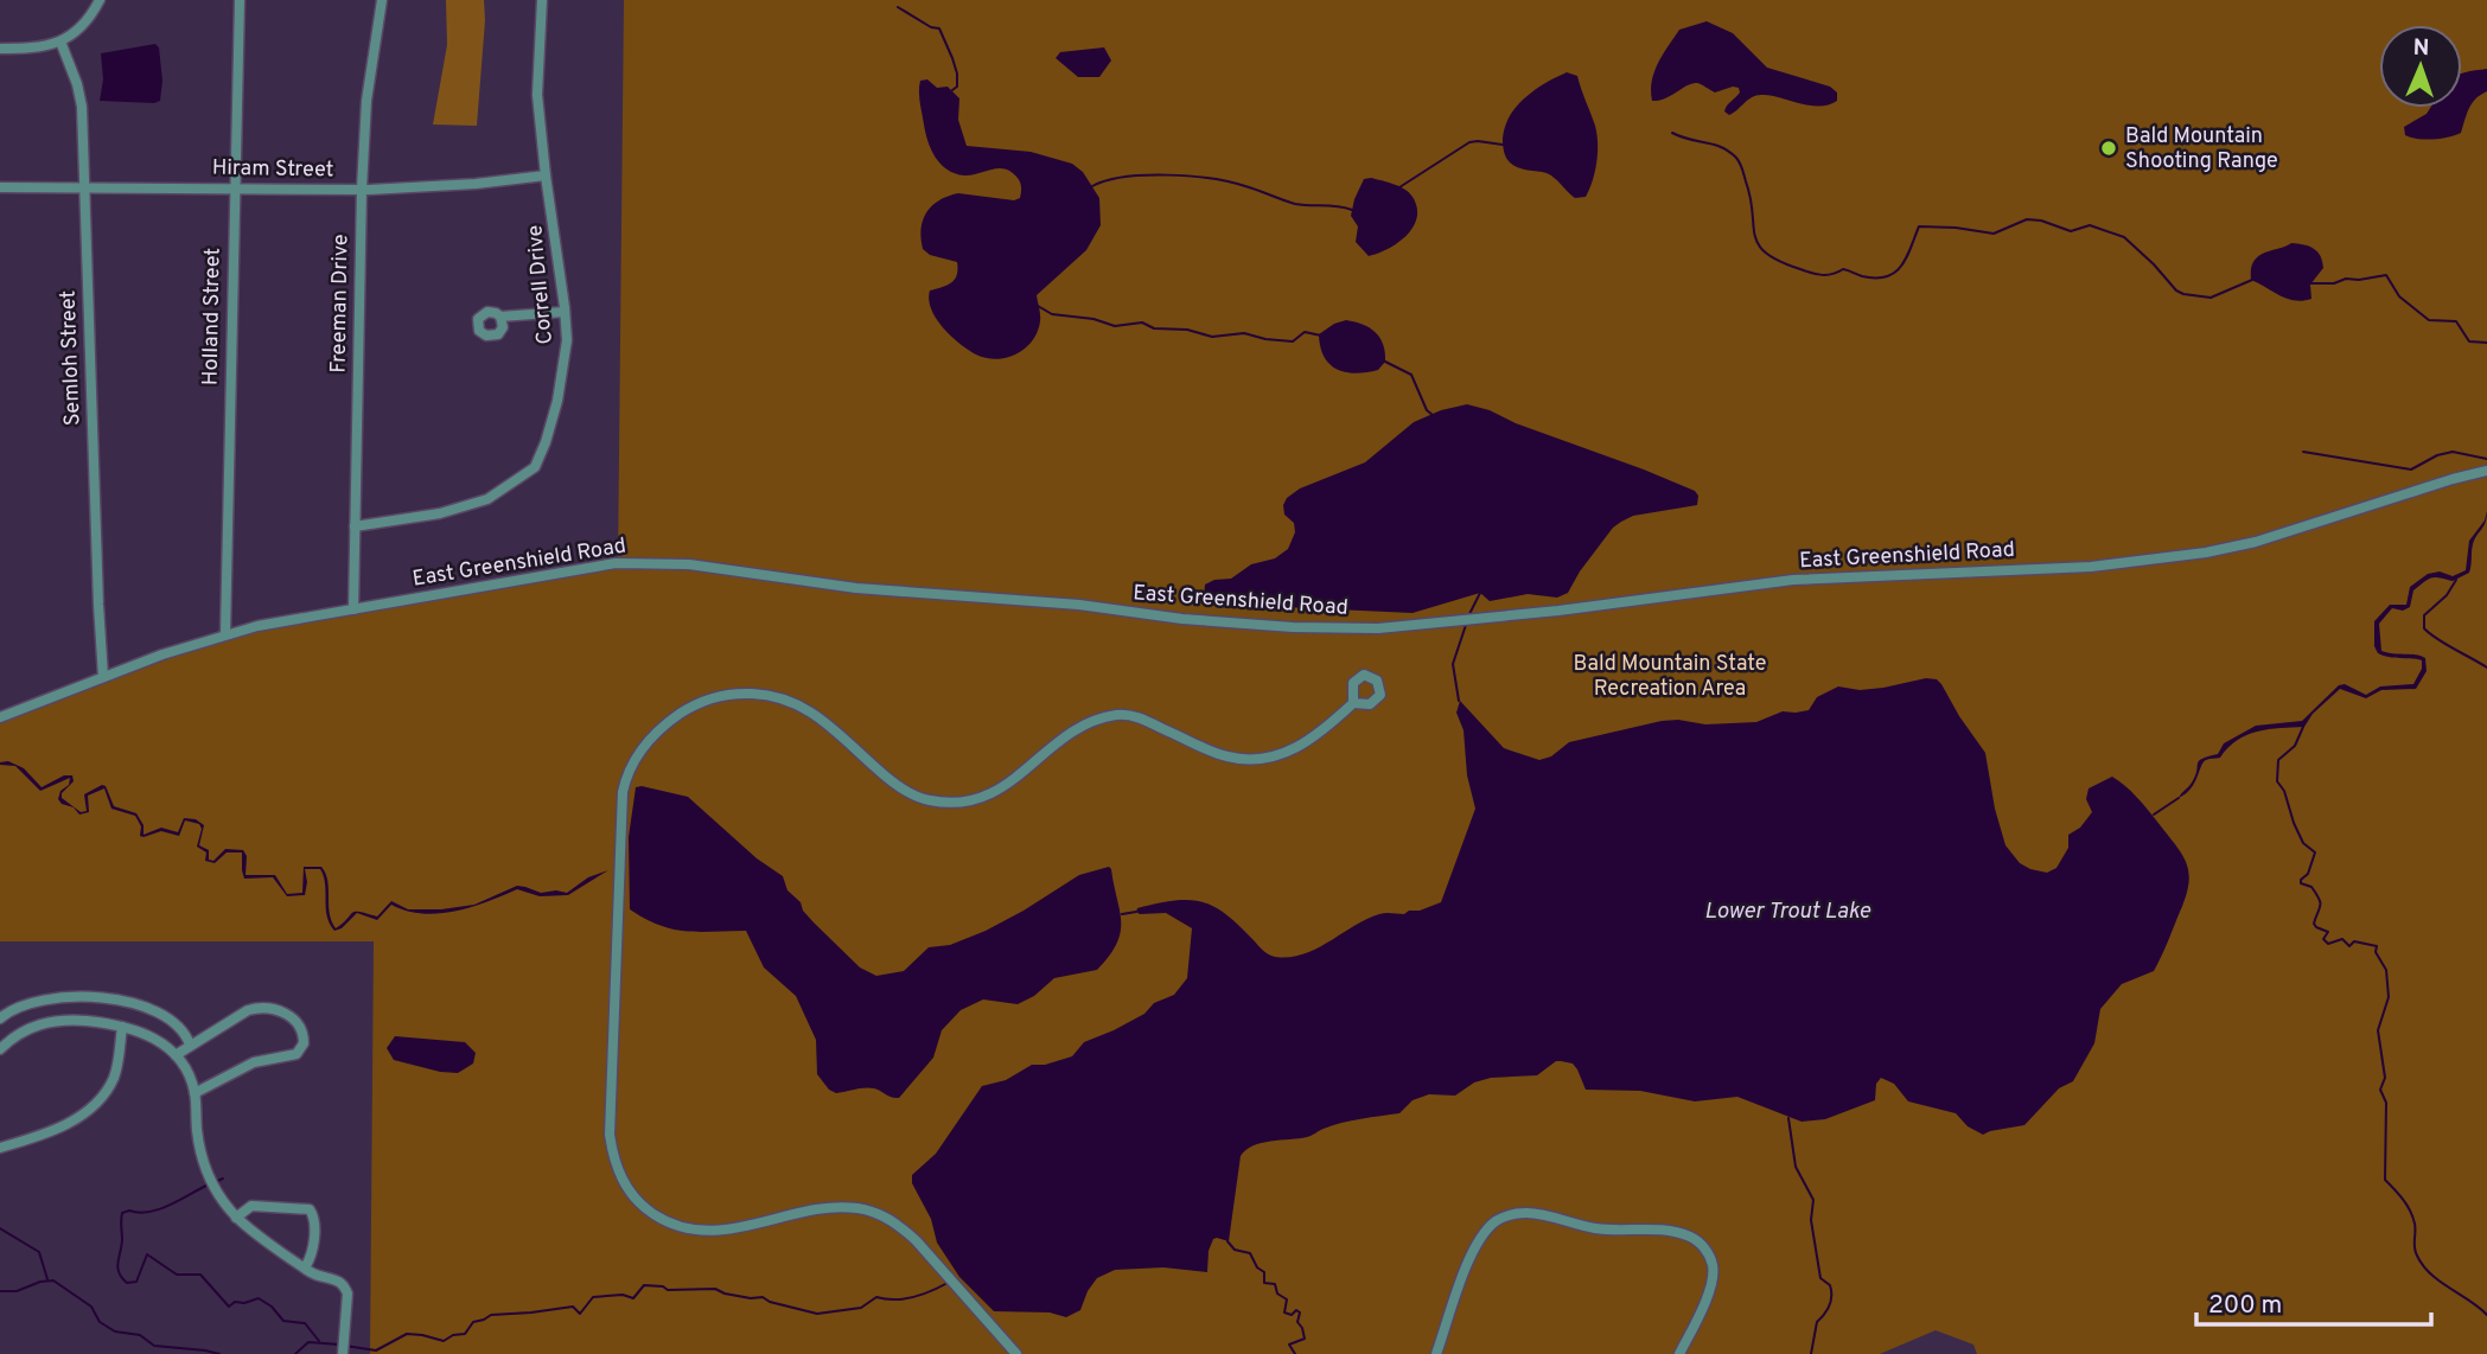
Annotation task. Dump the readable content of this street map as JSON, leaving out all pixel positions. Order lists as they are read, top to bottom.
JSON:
{
  "streets": {
    "street": [
      "Hiram Street",
      "Correll Drive",
      "Freeman Drive",
      "Holland Street",
      "Semloh Street",
      "East Greenshield Road"
    ]
  },
  "crossings": [
    ["Hiram Street", "Correll Drive"],
    ["Hiram Street", "Freeman Drive"],
    ["Hiram Street", "Holland Street"],
    ["Hiram Street", "Semloh Street"],
    ["Correll Drive", "Freeman Drive"],
    ["Freeman Drive", "East Greenshield Road"],
    ["Holland Street", "East Greenshield Road"],
    ["Semloh Street", "East Greenshield Road"]
  ],
  "water": ["Lower Trout Lake"],
  "parks": ["Bald Mountain State Recreation Area"],
  "places": ["Bald Mountain Shooting Range"],
  "scale_bar": "200 m",
  "north": "top"
}
